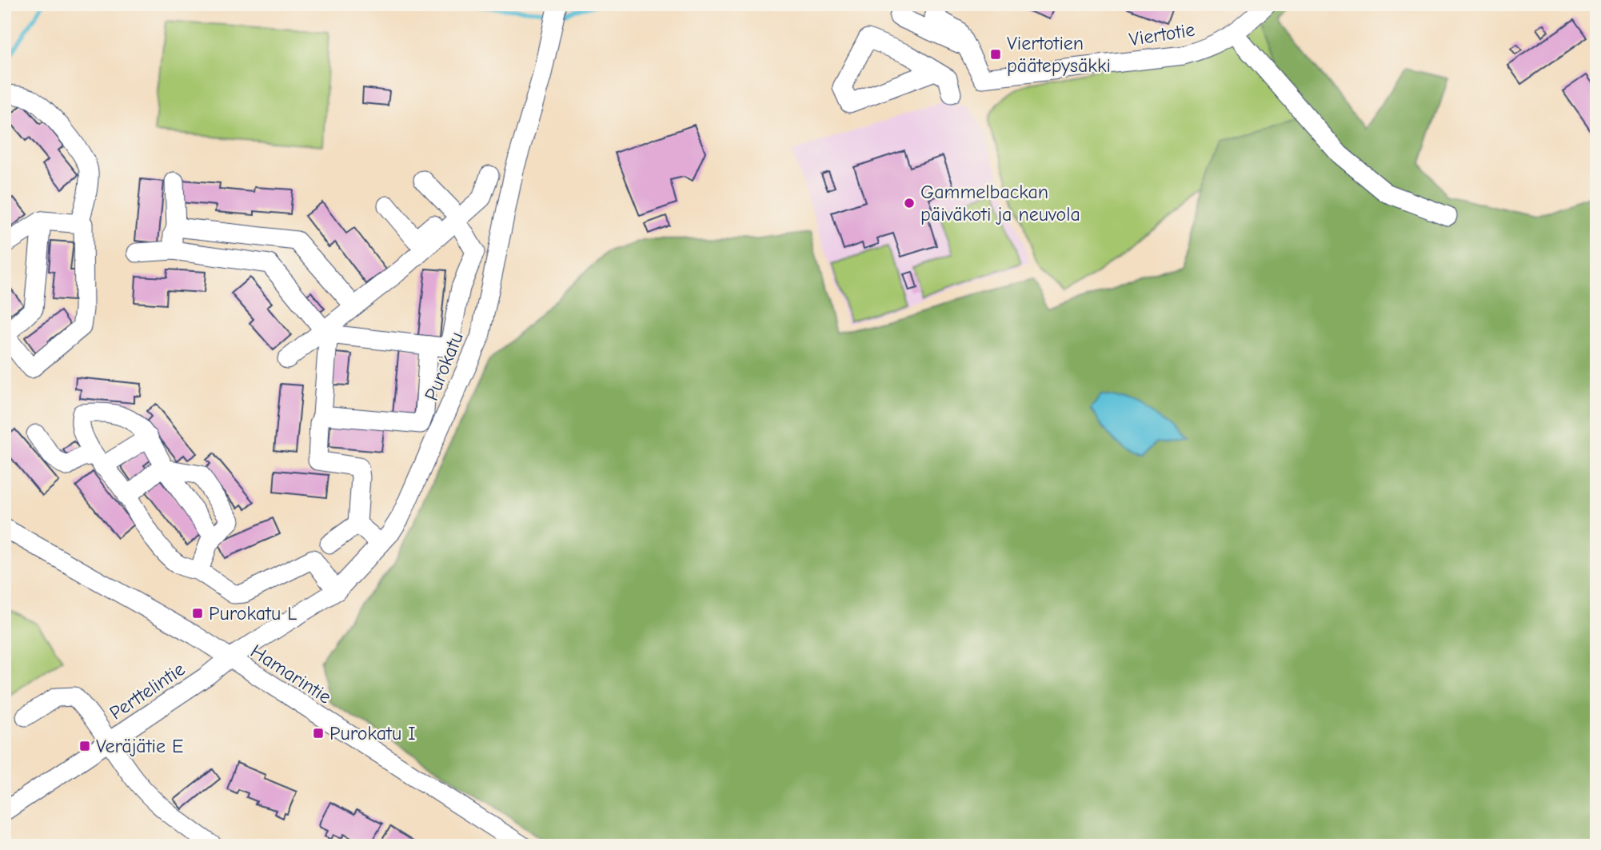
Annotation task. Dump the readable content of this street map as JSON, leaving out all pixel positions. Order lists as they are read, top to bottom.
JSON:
{
  "streets": {
    "street": [
      "Viertotie",
      "Purokatu",
      "Hamarintie",
      "Perttelintie"
    ]
  },
  "crossings": [
    ["Purokatu", "Hamarintie"],
    ["Purokatu", "Perttelintie"],
    ["Hamarintie", "Perttelintie"]
  ],
  "places": {
    "transit": [
      "Viertotien päätepysäkki",
      "Purokatu L",
      "Purokatu I",
      "Veräjätie E"
    ],
    "other": ["Gammelbackan päiväkoti ja neuvola"]
  }
}
